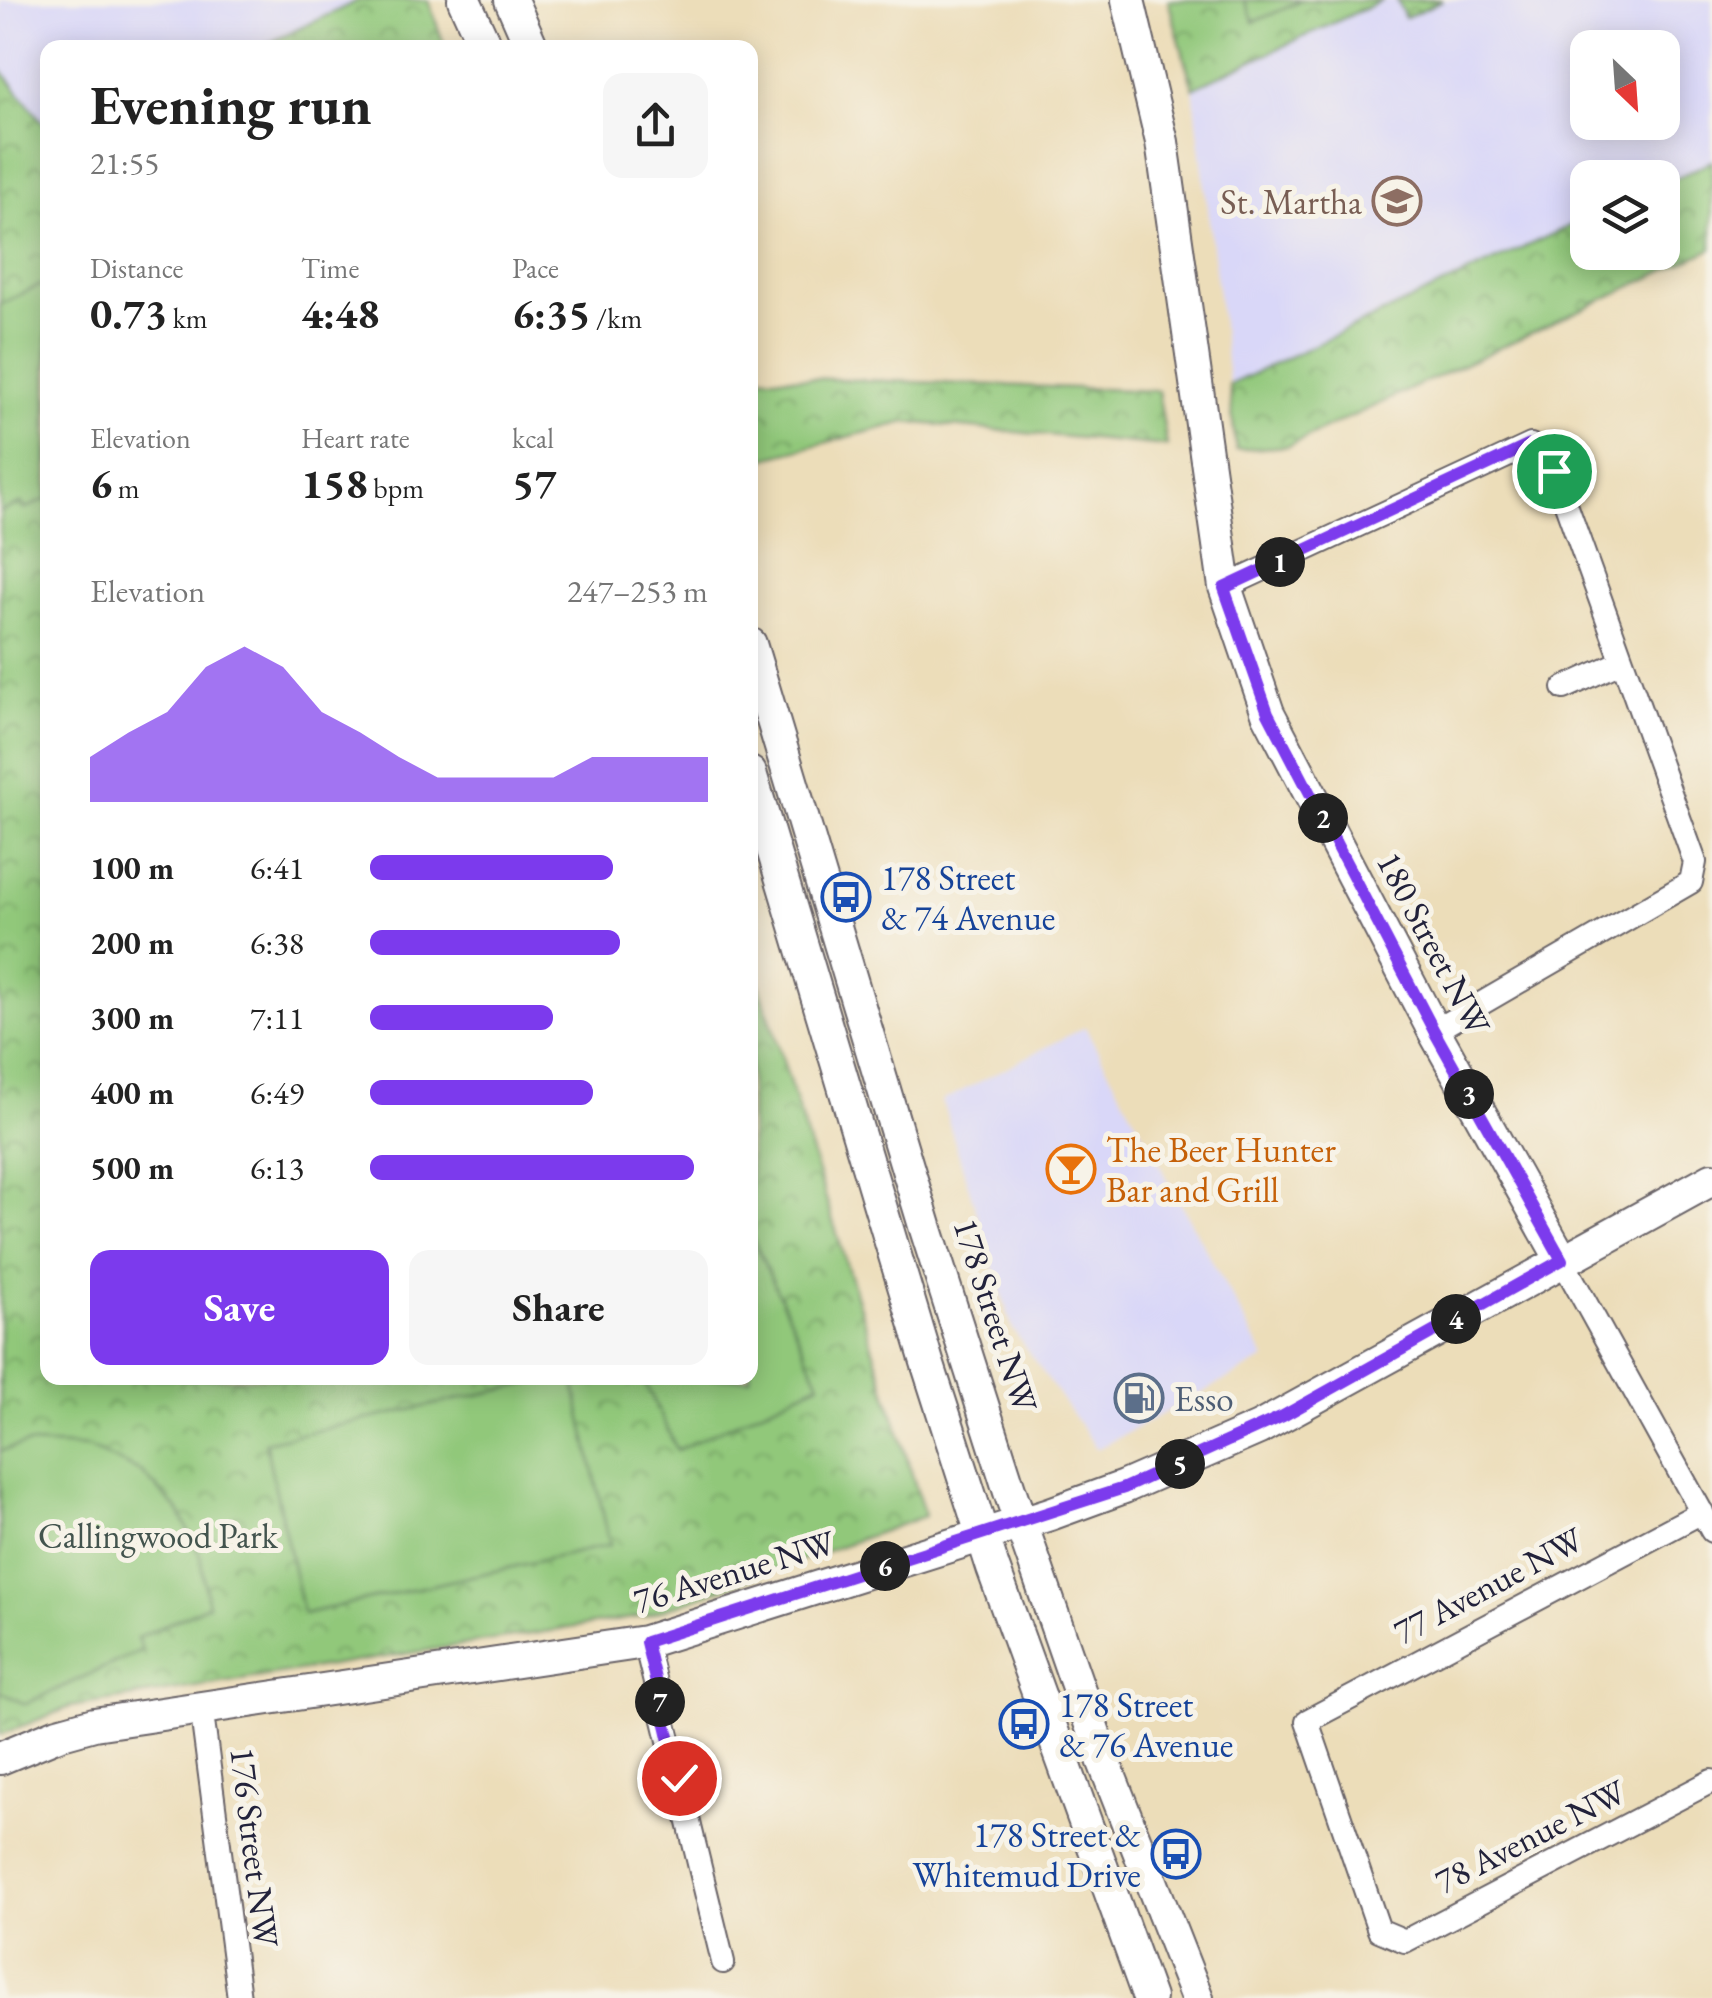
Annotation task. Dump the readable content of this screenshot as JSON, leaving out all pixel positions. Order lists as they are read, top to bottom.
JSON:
{
  "streets": {
    "street": [
      "180 Street NW",
      "178 Street NW",
      "76 Avenue NW",
      "77 Avenue NW",
      "78 Avenue NW",
      "176 Street NW"
    ]
  },
  "crossings": [
    ["180 Street NW", "76 Avenue NW"],
    ["180 Street NW", "77 Avenue NW"],
    ["178 Street NW", "76 Avenue NW"],
    ["76 Avenue NW", "176 Street NW"],
    ["77 Avenue NW", "78 Avenue NW"]
  ],
  "parks": ["Callingwood Park"],
  "places": {
    "school or university": ["St. Martha"],
    "bus stop": ["178 Street & 74 Avenue", "178 Street & 76 Avenue", "178 Street & Whitemud Drive"],
    "bar": ["The Beer Hunter Bar and Grill"],
    "fuel station": ["Esso"]
  },
  "north": "bottom right",
  "page": {
    "heading": ["Evening run", "21:55"],
    "stats": [
      ["Distance", "0.73 km"],
      ["Time", "4:48"],
      ["Pace", "6:35 /km"],
      ["Elevation", "6 m"],
      ["Heart rate", "158 bpm"],
      ["kcal", "57"]
    ],
    "pins": [
      "1",
      "2",
      "3",
      "4",
      "5",
      "6",
      "7"
    ],
    "chart": ["Elevation", "247–253 m"],
    "list": [
      {
        "name": "100 m",
        "note": "6:41"
      },
      {
        "name": "200 m",
        "note": "6:38"
      },
      {
        "name": "300 m",
        "note": "7:11"
      },
      {
        "name": "400 m",
        "note": "6:49"
      },
      {
        "name": "500 m",
        "note": "6:13"
      }
    ],
    "buttons": ["Save", "Share"]
  }
}
